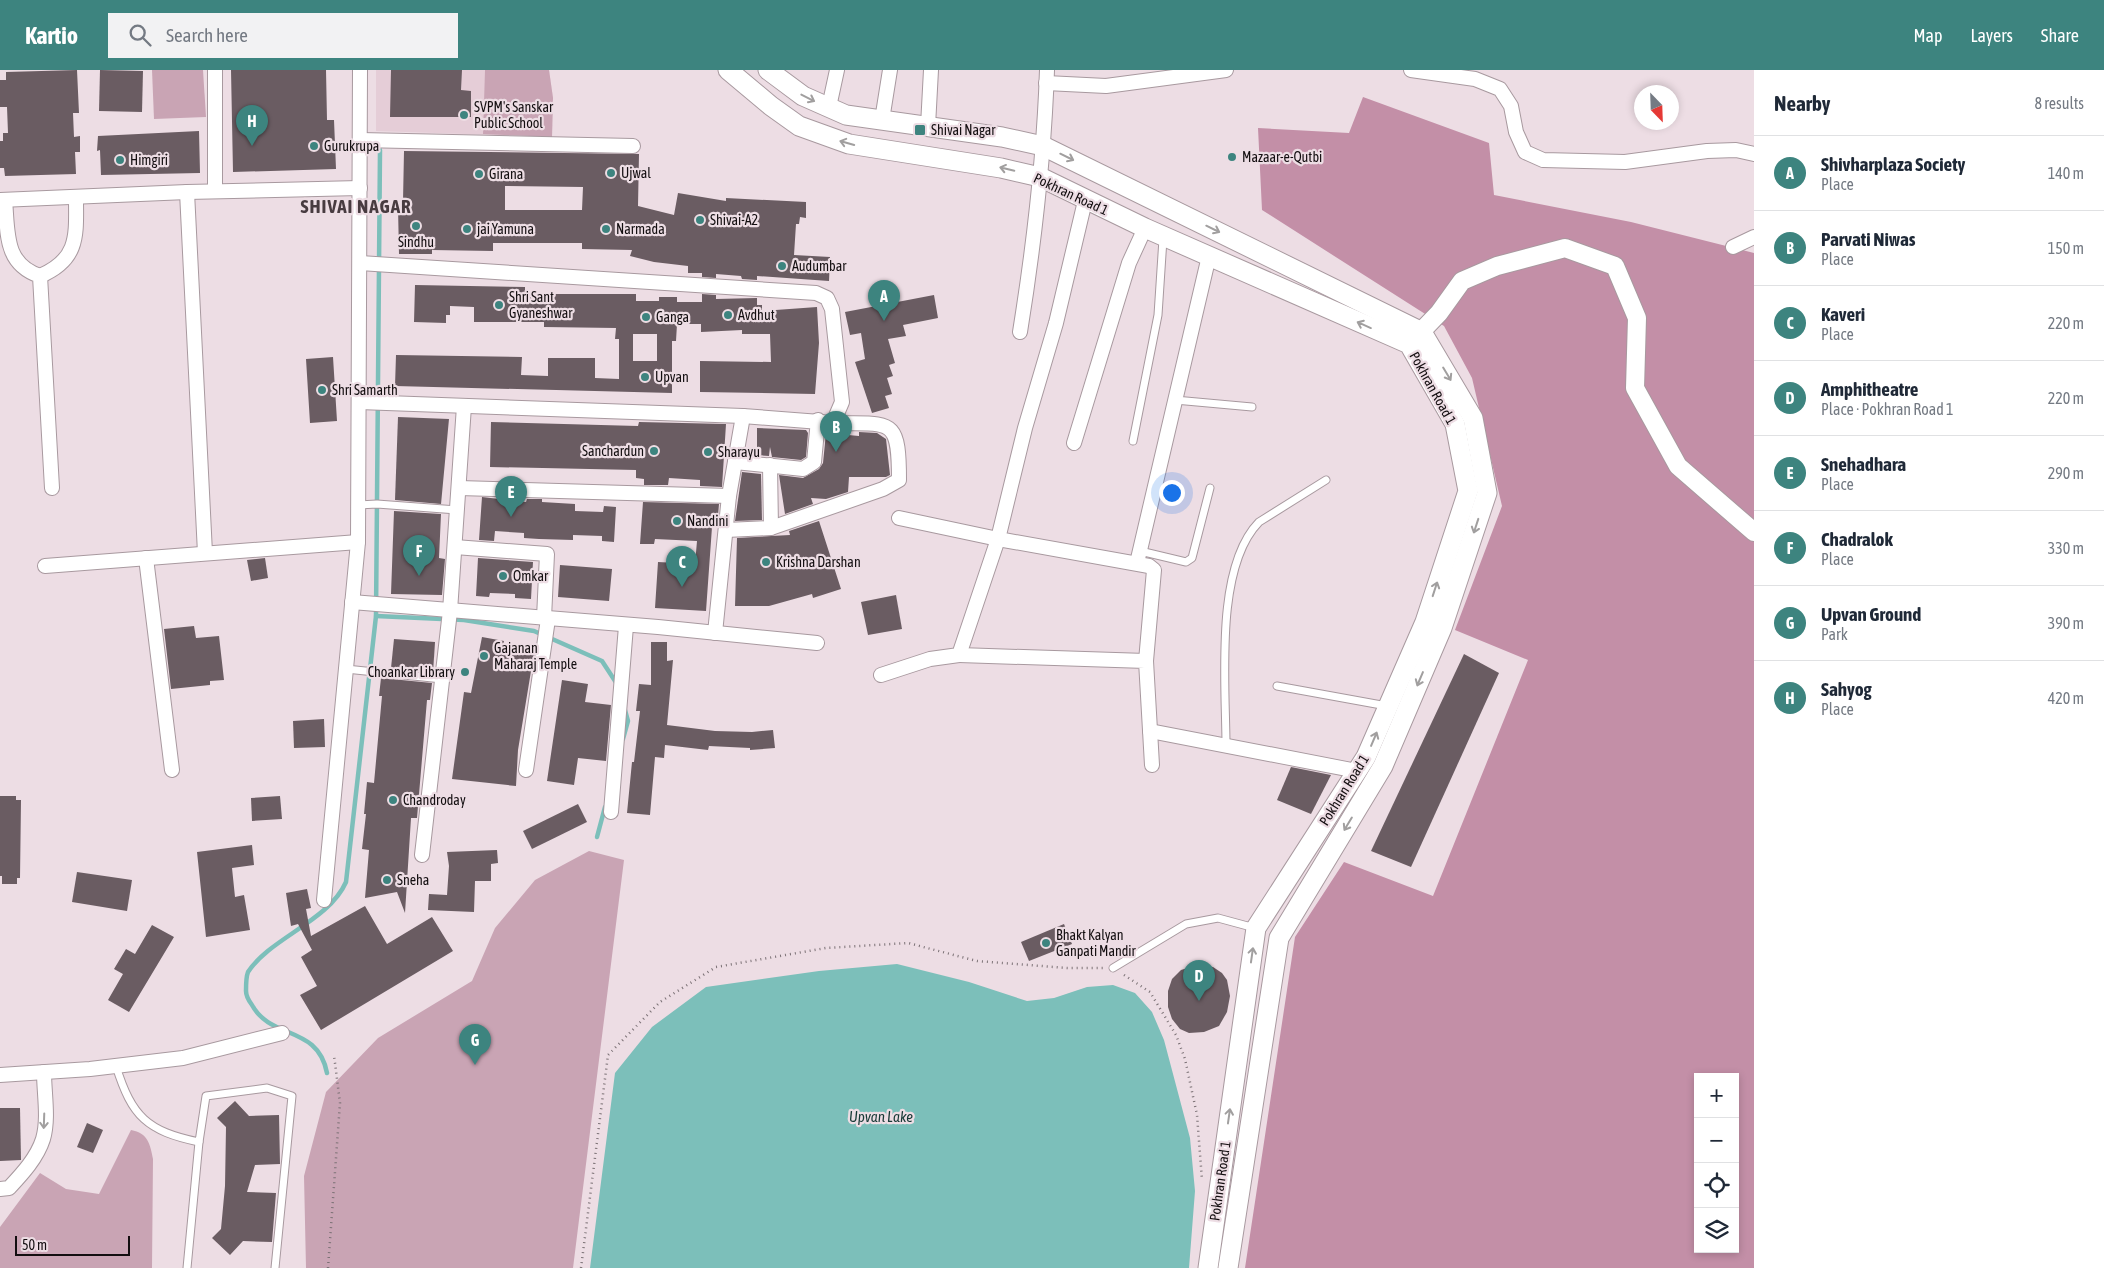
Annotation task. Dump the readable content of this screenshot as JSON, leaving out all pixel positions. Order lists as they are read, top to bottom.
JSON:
{
  "streets": {
    "main road": ["Pokhran Road 1"]
  },
  "districts": ["SHIVAI NAGAR"],
  "water": ["Upvan Lake"],
  "places": {
    "other": [
      "SVPM's Sanskar Public School",
      "Gurukrupa",
      "Mazaar-e-Qutbi",
      "Himgiri",
      "Ujwal",
      "Girana",
      "Shivai-A2",
      "Sindhu",
      "jai Yamuna",
      "Narmada",
      "Audumbar",
      "Shri Sant Gyaneshwar",
      "Avdhut",
      "Ganga",
      "Upvan",
      "Shri Samarth",
      "Sanchardun",
      "Sharayu",
      "Nandini",
      "Krishna Darshan",
      "Omkar",
      "Gajanan Maharaj Temple",
      "Choankar Library",
      "Chandroday",
      "Sneha",
      "Bhakt Kalyan Ganpati Mandir"
    ],
    "transit": ["Shivai Nagar"]
  },
  "scale_bar": "50 m",
  "north": "bottom right",
  "page": {
    "header": "Kartio",
    "search": "Search here",
    "nav": ["Map", "Layers", "Share"],
    "heading": ["Nearby", "8 results"],
    "pins": [
      "H",
      "A",
      "B",
      "E",
      "F",
      "C",
      "D",
      "G"
    ],
    "list": [
      {
        "mark": "A",
        "name": "Shivharplaza Society",
        "note": "Place",
        "value": "140 m"
      },
      {
        "mark": "B",
        "name": "Parvati Niwas",
        "note": "Place",
        "value": "150 m"
      },
      {
        "mark": "C",
        "name": "Kaveri",
        "note": "Place",
        "value": "220 m"
      },
      {
        "mark": "D",
        "name": "Amphitheatre",
        "note": "Place · Pokhran Road 1",
        "value": "220 m"
      },
      {
        "mark": "E",
        "name": "Snehadhara",
        "note": "Place",
        "value": "290 m"
      },
      {
        "mark": "F",
        "name": "Chadralok",
        "note": "Place",
        "value": "330 m"
      },
      {
        "mark": "G",
        "name": "Upvan Ground",
        "note": "Park",
        "value": "390 m"
      },
      {
        "mark": "H",
        "name": "Sahyog",
        "note": "Place",
        "value": "420 m"
      }
    ],
    "map_buttons": ["+", "−"],
    "scale": "50 m"
  }
}
